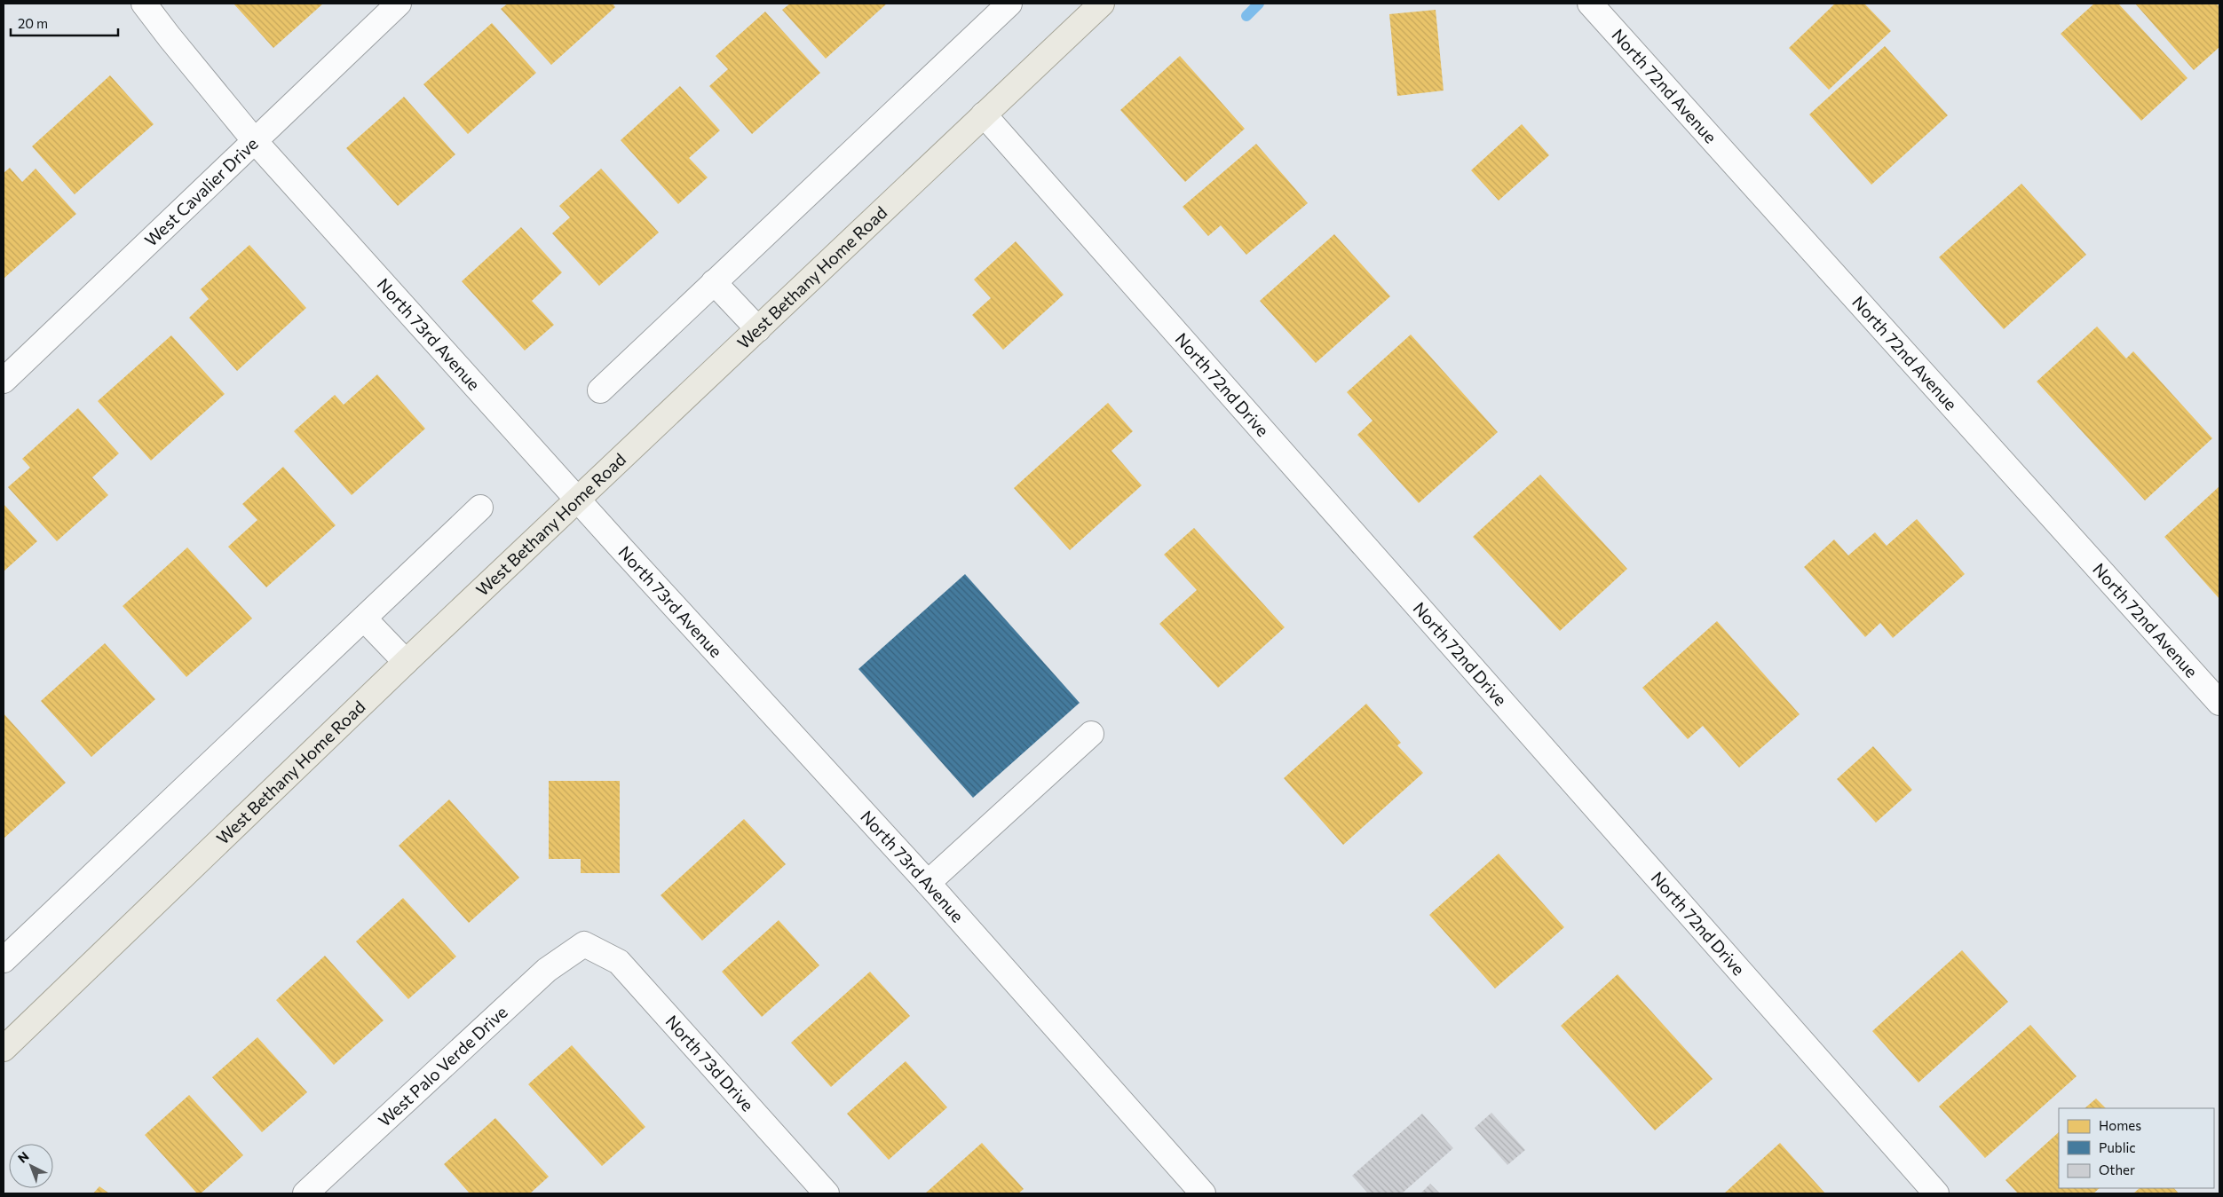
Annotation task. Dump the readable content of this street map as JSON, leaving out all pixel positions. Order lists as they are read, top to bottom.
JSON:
{
  "streets": {
    "main road": ["West Bethany Home Road"],
    "street": [
      "North 72nd Avenue",
      "West Cavalier Drive",
      "North 73rd Avenue",
      "North 72nd Drive",
      "North 73d Drive",
      "West Palo Verde Drive"
    ]
  },
  "crossings": [
    ["West Cavalier Drive", "North 73rd Avenue"],
    ["West Bethany Home Road", "North 73rd Avenue"],
    ["West Bethany Home Road", "North 72nd Drive"],
    ["North 73d Drive", "West Palo Verde Drive"]
  ],
  "legend": ["Homes", "Public", "Other"],
  "scale_bar": "20 m",
  "north": "top left"
}
